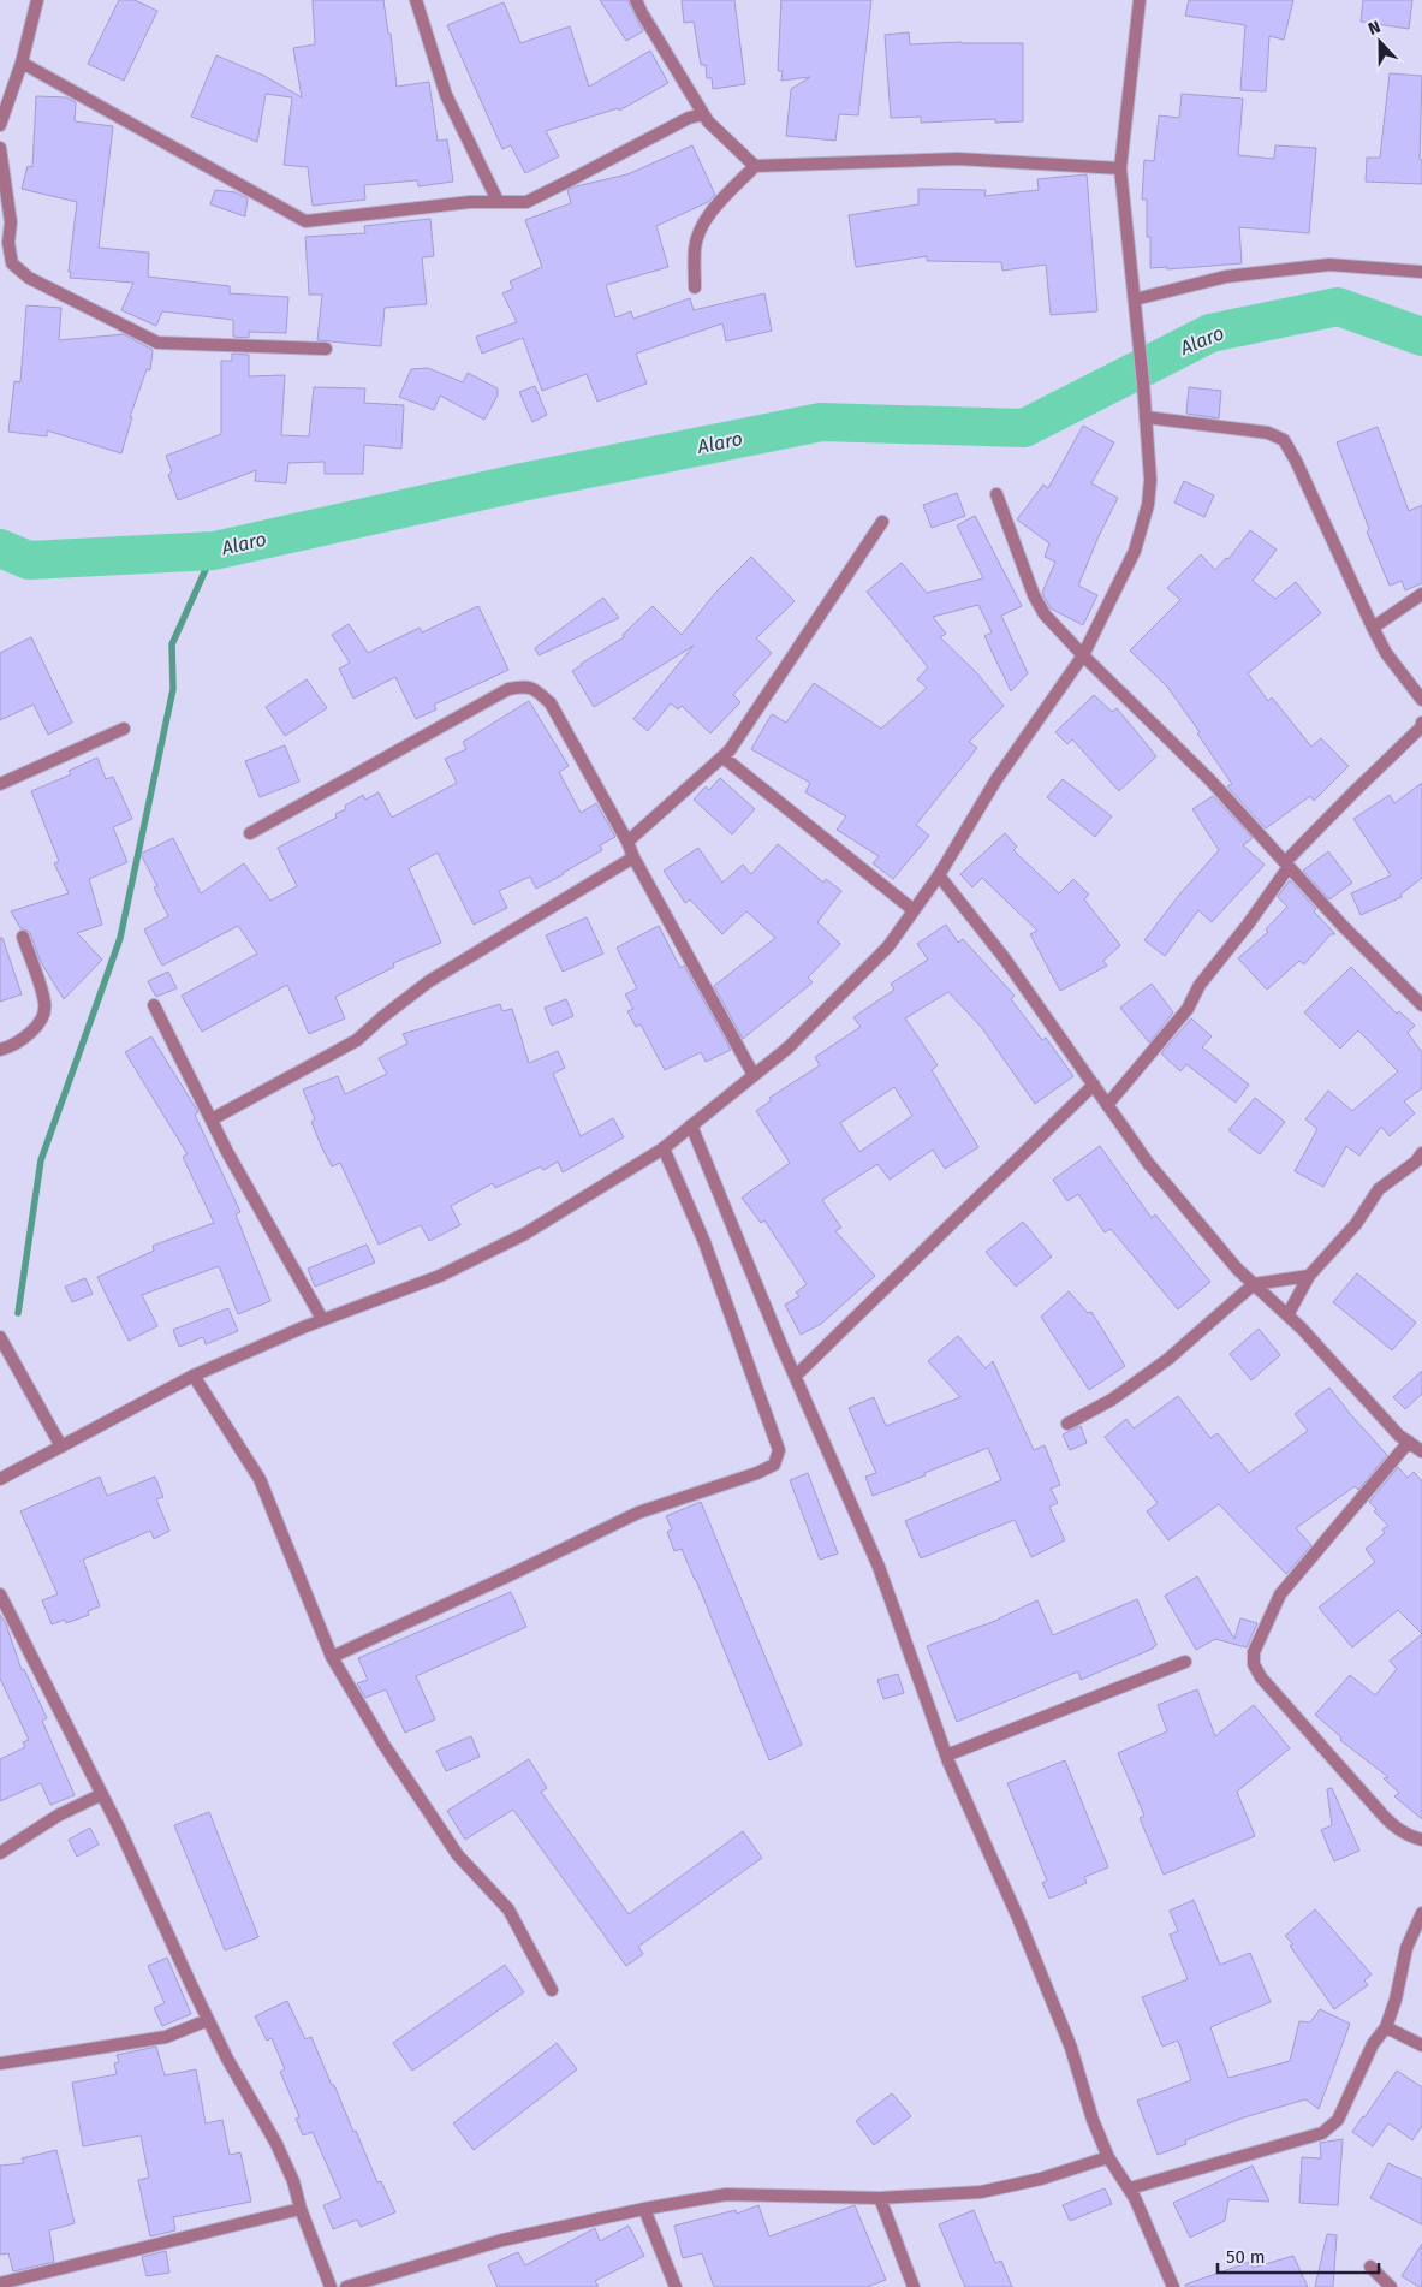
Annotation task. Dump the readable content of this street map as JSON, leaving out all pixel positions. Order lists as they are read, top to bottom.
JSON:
{
  "water": ["Alaro"],
  "scale_bar": "50 m",
  "north": "top"
}
